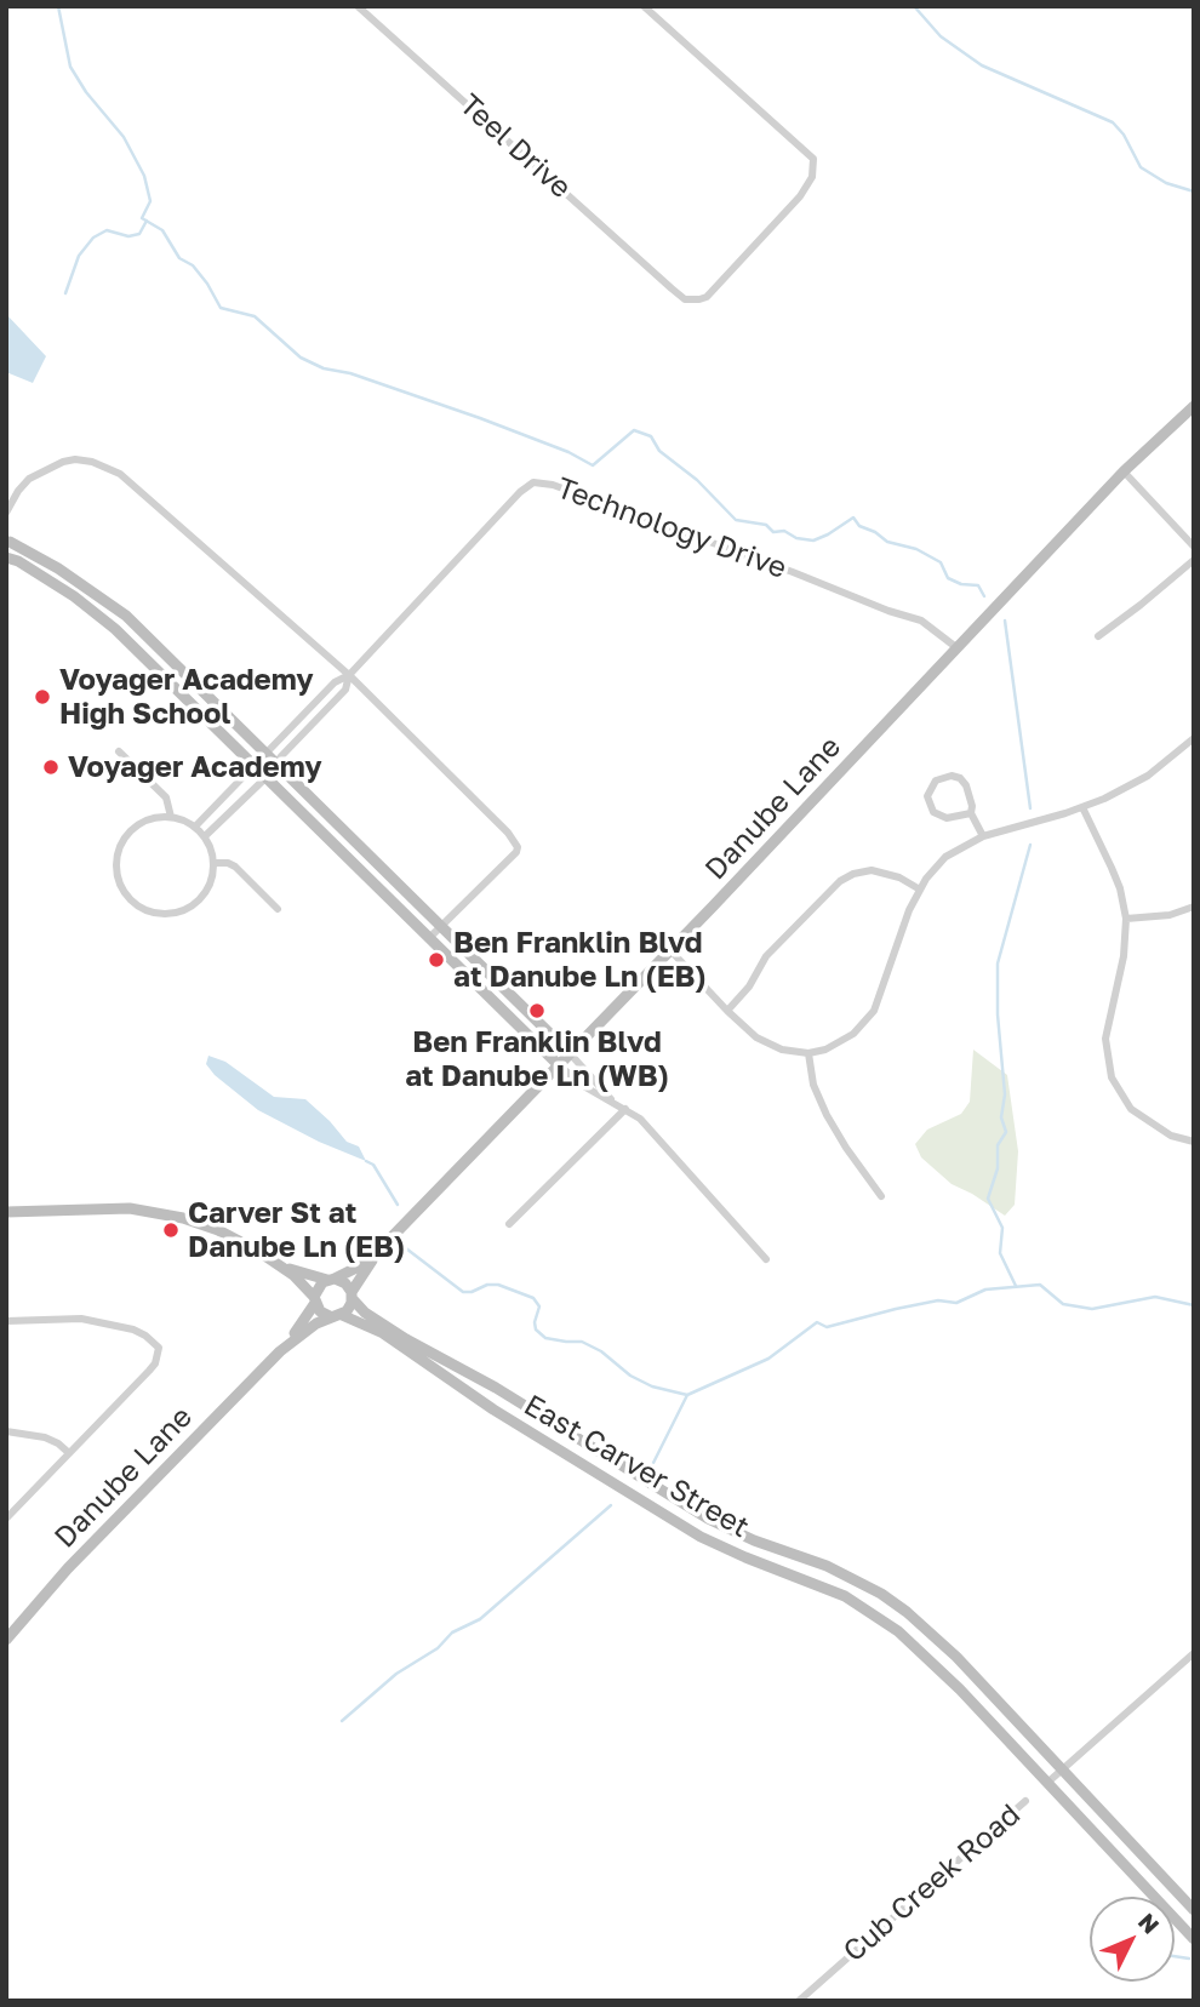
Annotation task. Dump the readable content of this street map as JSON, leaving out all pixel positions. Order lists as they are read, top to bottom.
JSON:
{
  "streets": {
    "street": [
      "Teel Drive",
      "Technology Drive",
      "Danube Lane",
      "East Carver Street",
      "Cub Creek Road"
    ]
  },
  "crossings": [
    ["Technology Drive", "Danube Lane"],
    ["Danube Lane", "East Carver Street"],
    ["East Carver Street", "Cub Creek Road"]
  ],
  "places": [
    "Voyager Academy High School",
    "Voyager Academy",
    "Ben Franklin Blvd at Danube Ln (EB)",
    "Ben Franklin Blvd at Danube Ln (WB)",
    "Carver St at Danube Ln (EB)"
  ],
  "north": "top right"
}
